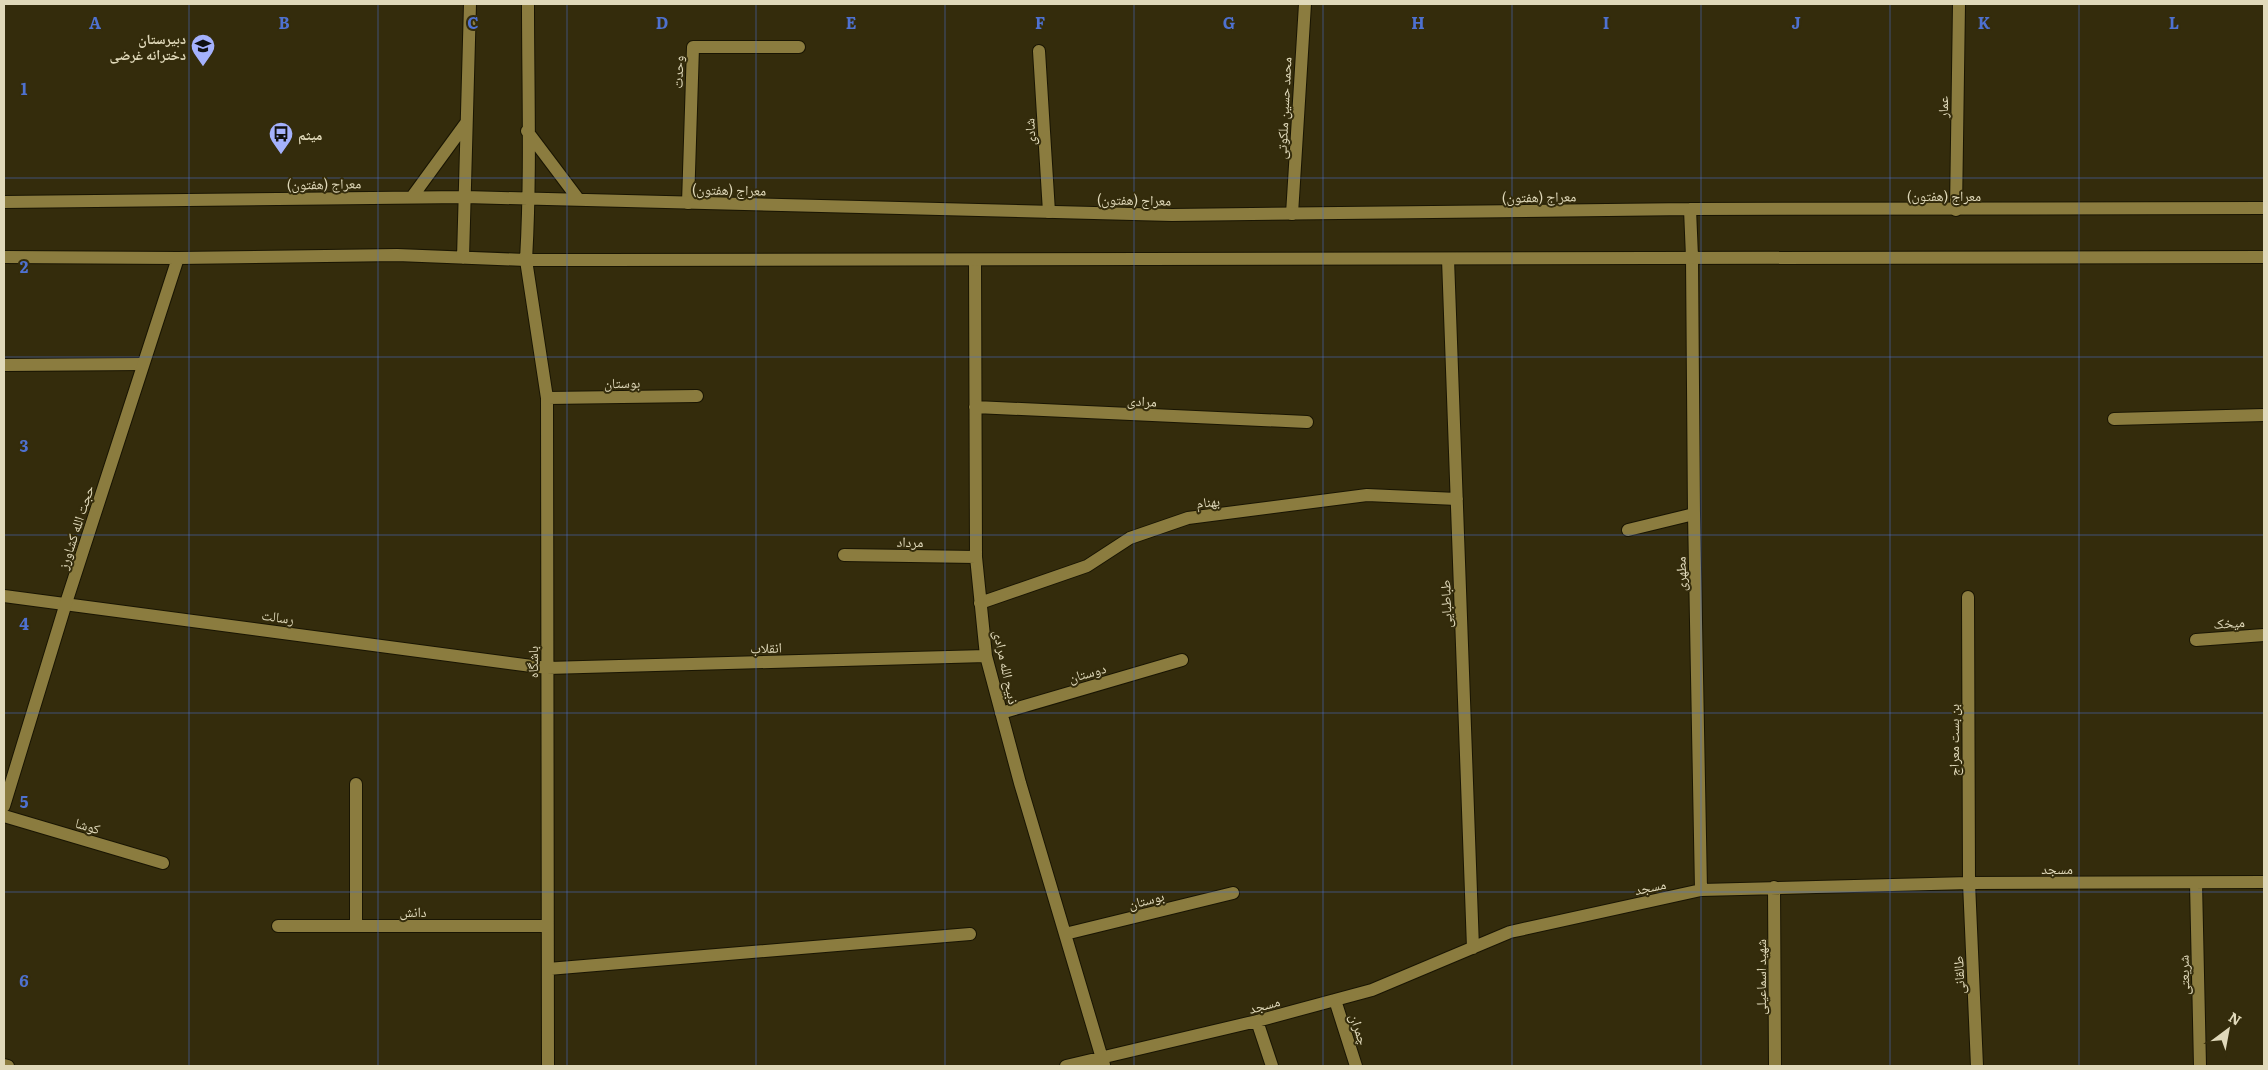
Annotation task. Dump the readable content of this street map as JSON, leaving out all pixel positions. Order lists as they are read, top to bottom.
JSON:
{
  "streets": {
    "street": [
      "وحدت",
      "عمار",
      "محمد حسین ملکوتی",
      "شادی",
      "معراج (هفتون)",
      "بوستان",
      "مرادی",
      "بهنام",
      "حجت الله کشاورز",
      "مرداد",
      "مطهری",
      "طباطبایی",
      "رسالت",
      "میخک",
      "انقلاب",
      "باشگاه",
      "ذبیح الله مرادی",
      "دوستان",
      "بن بست معراج",
      "کوشا",
      "مسجد",
      "دانش",
      "طالقانی",
      "شریعتی",
      "شهید اسماعیلی",
      "چمران"
    ]
  },
  "crossings": [
    ["وحدت", "معراج (هفتون)"],
    ["عمار", "معراج (هفتون)"],
    ["محمد حسین ملکوتی", "معراج (هفتون)"],
    ["شادی", "معراج (هفتون)"],
    ["معراج (هفتون)", "مطهری"],
    ["معراج (هفتون)", "باشگاه"],
    ["بوستان", "باشگاه"],
    ["بوستان", "ذبیح الله مرادی"],
    ["مرادی", "ذبیح الله مرادی"],
    ["بهنام", "طباطبایی"],
    ["بهنام", "ذبیح الله مرادی"],
    ["حجت الله کشاورز", "رسالت"],
    ["مرداد", "ذبیح الله مرادی"],
    ["مطهری", "مسجد"],
    ["طباطبایی", "مسجد"],
    ["رسالت", "انقلاب"],
    ["رسالت", "باشگاه"],
    ["انقلاب", "باشگاه"],
    ["انقلاب", "ذبیح الله مرادی"],
    ["باشگاه", "دانش"],
    ["ذبیح الله مرادی", "دوستان"],
    ["ذبیح الله مرادی", "مسجد"],
    ["بن بست معراج", "مسجد"],
    ["بن بست معراج", "طالقانی"],
    ["مسجد", "طالقانی"],
    ["مسجد", "شریعتی"],
    ["مسجد", "شهید اسماعیلی"],
    ["مسجد", "چمران"]
  ],
  "places": {
    "school or university": ["دبیرستان دخترانه غرضی"],
    "bus stop": ["میثم"]
  },
  "north": "top right",
  "grid": {
    "columns": [
      "A",
      "B",
      "C",
      "D",
      "E",
      "F",
      "G",
      "H",
      "I",
      "J",
      "K",
      "L"
    ],
    "rows": [
      "1",
      "2",
      "3",
      "4",
      "5",
      "6"
    ]
  }
}
